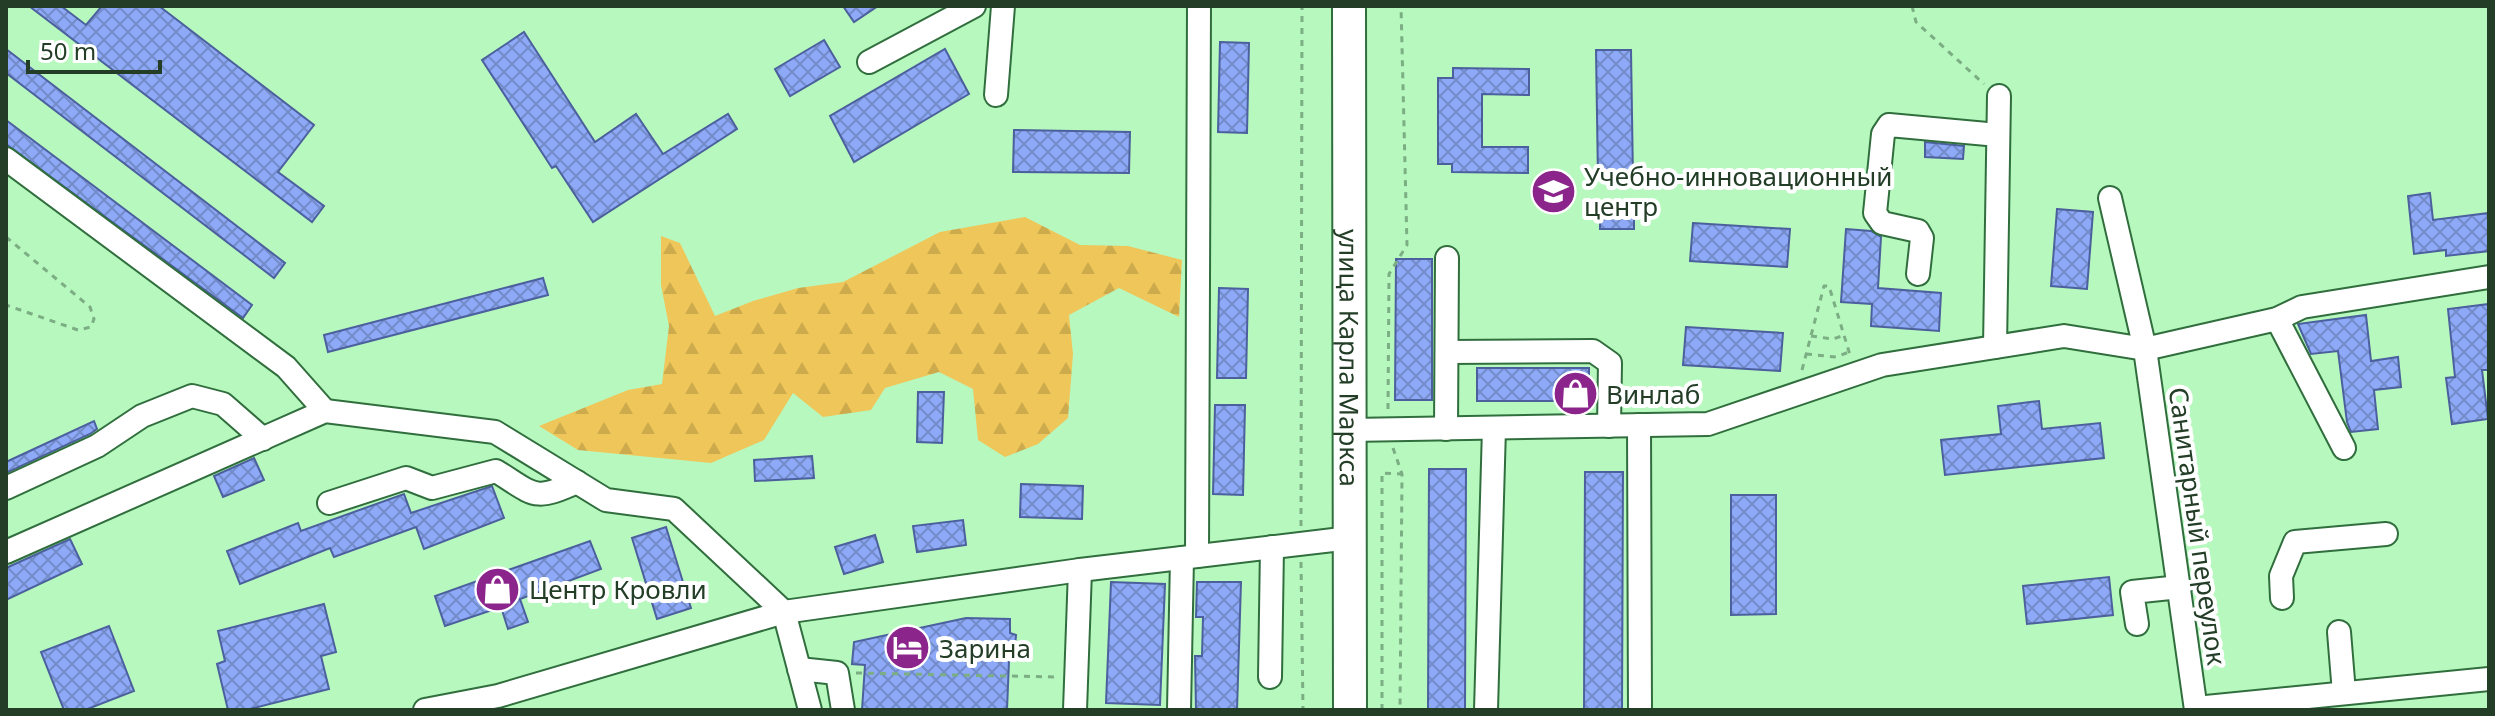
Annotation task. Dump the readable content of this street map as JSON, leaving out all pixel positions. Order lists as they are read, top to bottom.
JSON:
{
  "streets": {
    "highway": ["улица Карла Маркса"],
    "street": ["Санитарный переулок"]
  },
  "places": {
    "school or university": ["Учебно-инновационный центр"],
    "shop": ["Винлаб", "Центр Кровли"],
    "hotel": ["Зарина"]
  },
  "scale_bar": "50 m"
}
